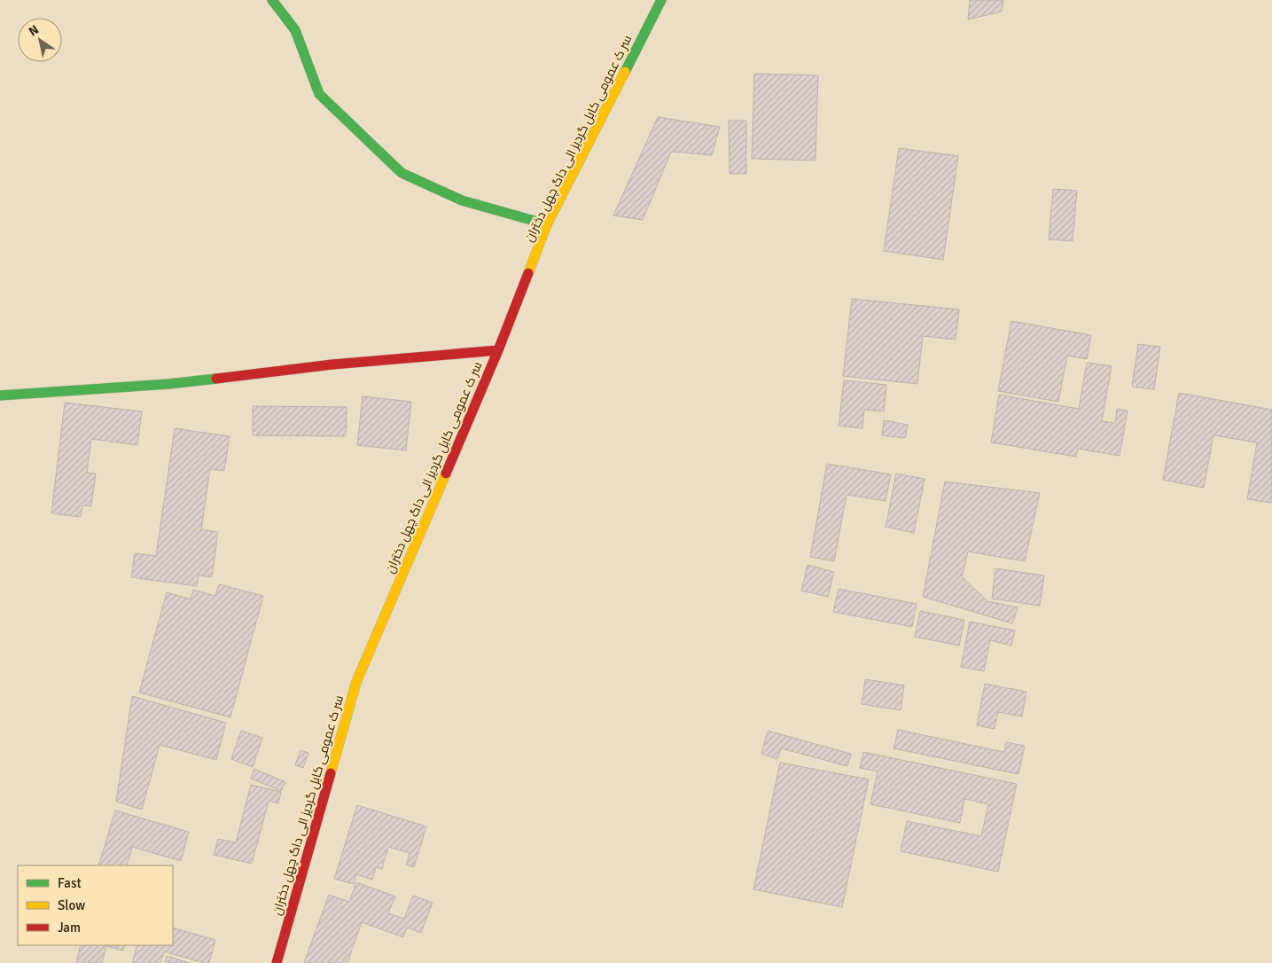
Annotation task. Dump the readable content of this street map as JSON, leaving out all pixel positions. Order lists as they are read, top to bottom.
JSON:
{
  "streets": {
    "street": ["سر ک عمومی کابل گردیز الی داگ چهل دختران"]
  },
  "legend": ["Fast", "Slow", "Jam"],
  "north": "top left"
}
